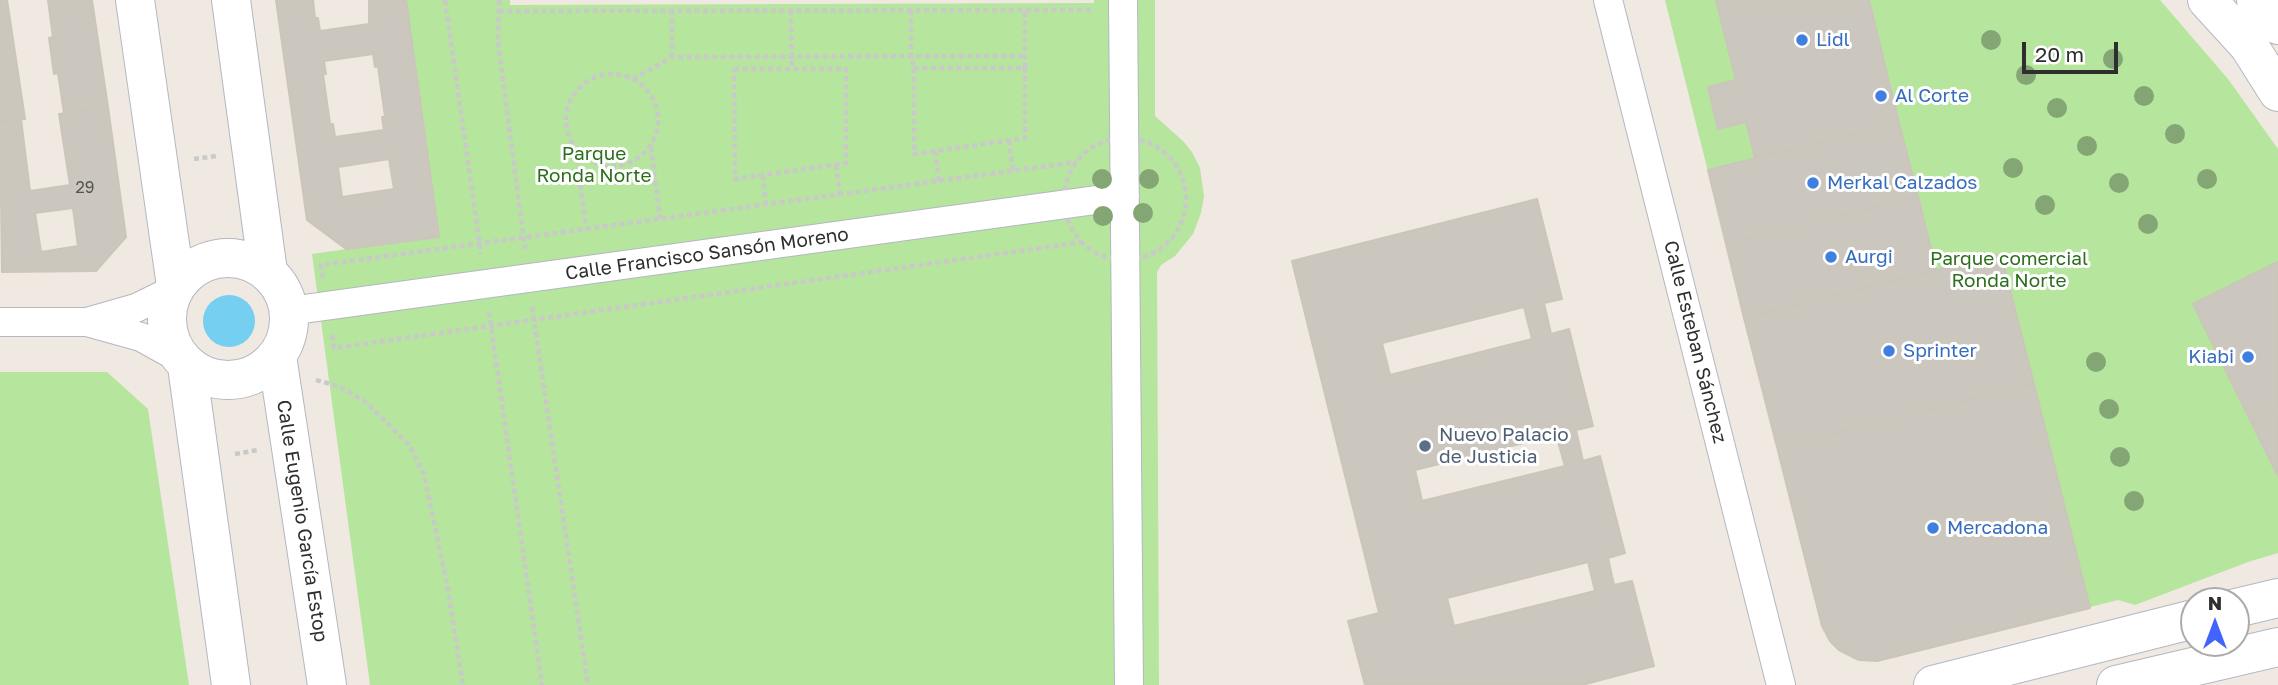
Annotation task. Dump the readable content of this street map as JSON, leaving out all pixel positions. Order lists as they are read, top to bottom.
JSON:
{
  "streets": {
    "main road": ["Calle Eugenio García Estop"],
    "street": ["Calle Francisco Sansón Moreno", "Calle Esteban Sánchez"]
  },
  "crossings": [
    ["Calle Francisco Sansón Moreno", "Calle Eugenio García Estop"]
  ],
  "parks": ["Parque Ronda Norte", "Parque comercial Ronda Norte"],
  "places": [
    "Lidl",
    "Al Corte",
    "Merkal Calzados",
    "Aurgi",
    "Sprinter",
    "Kiabi",
    "Nuevo Palacio de Justicia",
    "Mercadona"
  ],
  "house_numbers": ["29"],
  "scale_bar": "20 m",
  "north": "top"
}
